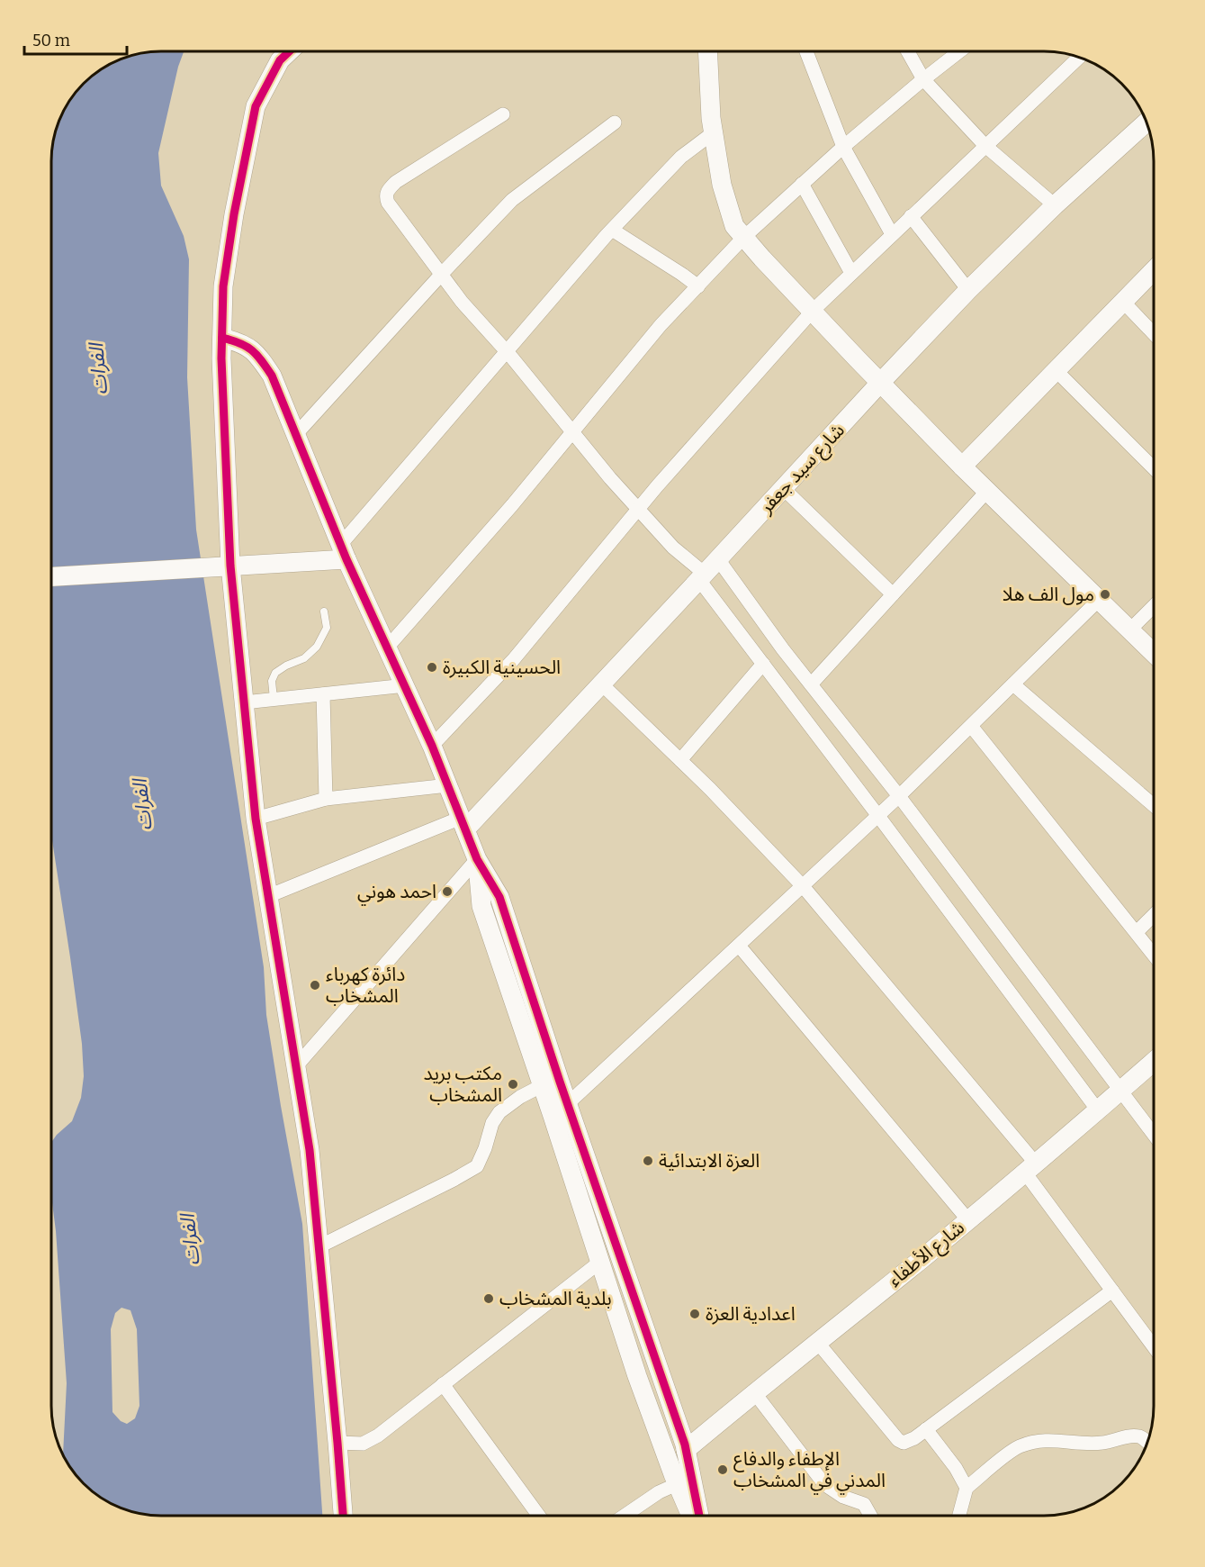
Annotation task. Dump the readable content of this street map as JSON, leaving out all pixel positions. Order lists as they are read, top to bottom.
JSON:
{
  "streets": {
    "street": ["شارع سيد جعفر", "شارع الأطفاء"]
  },
  "water": ["الفرات"],
  "places": [
    "مول الف هلا",
    "الحسينية الكبيرة",
    "احمد هوني",
    "دائرة كهرباء المشخاب",
    "مكتب بريد المشخاب",
    "العزة الابتدائية",
    "بلدية المشخاب",
    "اعدادية العزة",
    "الإطفاء والدفاع المدني في المشخاب"
  ],
  "scale_bar": "50 m"
}
